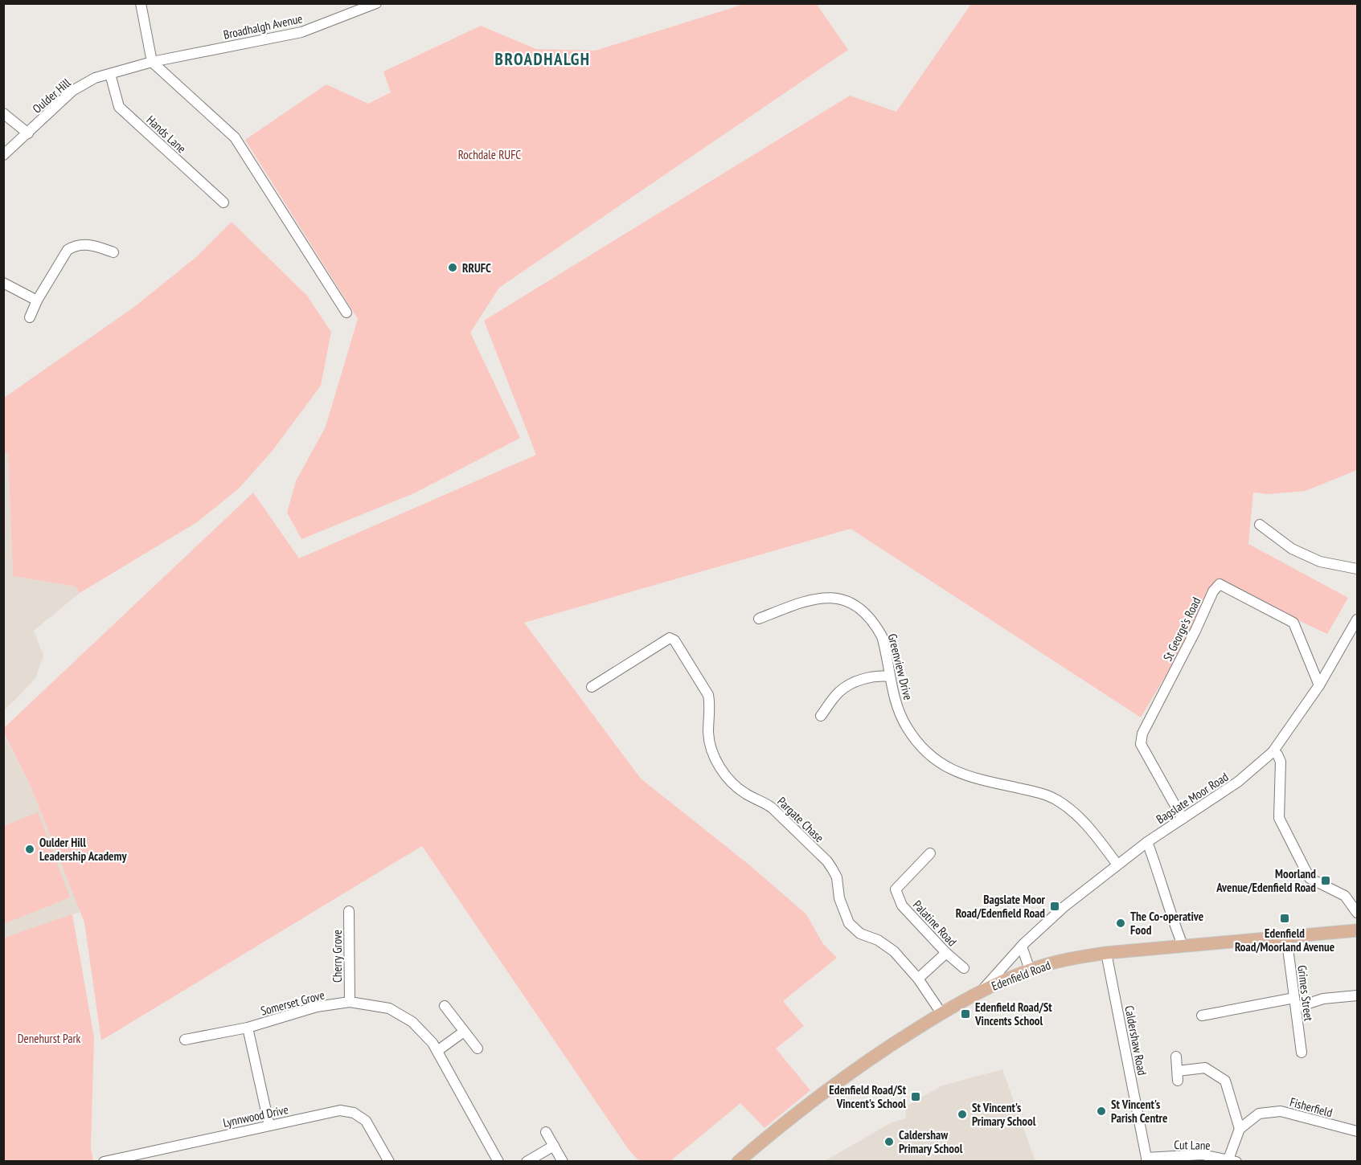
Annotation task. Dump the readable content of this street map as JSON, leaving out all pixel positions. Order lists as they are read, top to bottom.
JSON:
{
  "streets": {
    "main road": ["Edenfield Road"],
    "street": [
      "Broadhalgh Avenue",
      "Oulder Hill",
      "Hands Lane",
      "St George's Road",
      "Greenview Drive",
      "Bagslate Moor Road",
      "Pargate Chase",
      "Palatine Road",
      "Cherry Grove",
      "Grimes Street",
      "Somerset Grove",
      "Caldershaw Road",
      "Fisherfield",
      "Lynnwood Drive",
      "Cut Lane"
    ]
  },
  "crossings": [
    ["Broadhalgh Avenue", "Oulder Hill"],
    ["Oulder Hill", "Hands Lane"],
    ["St George's Road", "Bagslate Moor Road"],
    ["Greenview Drive", "Bagslate Moor Road"],
    ["Bagslate Moor Road", "Edenfield Road"],
    ["Pargate Chase", "Edenfield Road"],
    ["Cherry Grove", "Somerset Grove"],
    ["Edenfield Road", "Grimes Street"],
    ["Edenfield Road", "Caldershaw Road"],
    ["Caldershaw Road", "Cut Lane"]
  ],
  "districts": ["BROADHALGH"],
  "parks": ["Rochdale RUFC", "Denehurst Park"],
  "places": {
    "other": [
      "RRUFC",
      "Oulder Hill Leadership Academy",
      "The Co-operative Food",
      "St Vincent's Parish Centre",
      "St Vincent's Primary School",
      "Caldershaw Primary School"
    ],
    "transit": [
      "Moorland Avenue/Edenfield Road",
      "Bagslate Moor Road/Edenfield Road",
      "Edenfield Road/Moorland Avenue",
      "Edenfield Road/St Vincents School",
      "Edenfield Road/St Vincent's School"
    ]
  }
}
